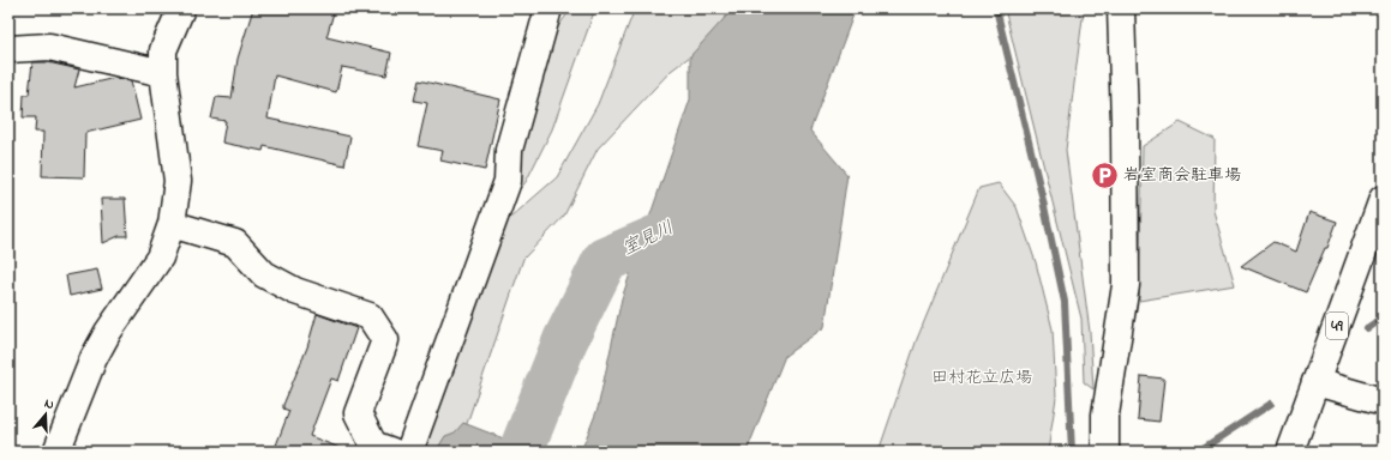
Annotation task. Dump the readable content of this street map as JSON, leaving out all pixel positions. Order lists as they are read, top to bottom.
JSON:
{
  "streets": {
    "street": ["49"]
  },
  "water": ["室見川"],
  "parks": ["田村花立広場"],
  "places": {
    "parking": ["岩室商会駐車場"]
  },
  "north": "top"
}
